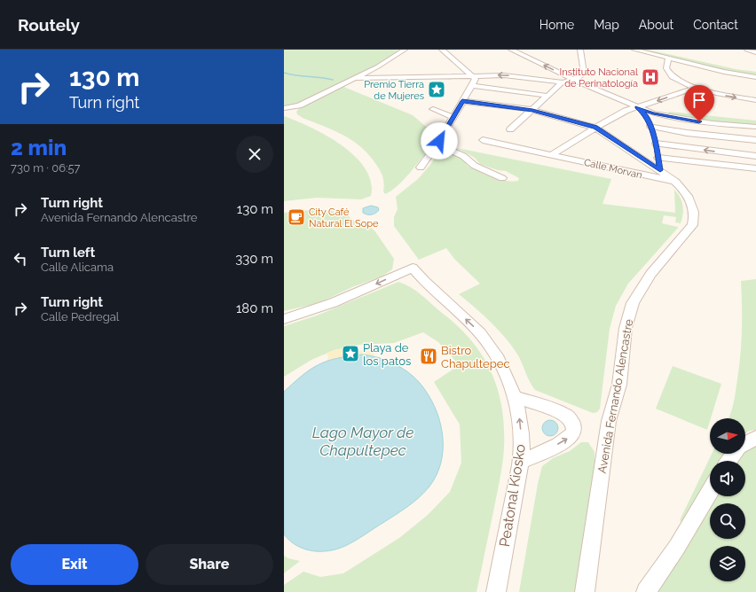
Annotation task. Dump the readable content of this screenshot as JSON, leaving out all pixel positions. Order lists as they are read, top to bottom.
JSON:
{
  "streets": {
    "street": ["Calle Morvan", "Avenida Fernando Alencastre", "Peatonal Kiosko"]
  },
  "crossings": [
    ["Calle Morvan", "Avenida Fernando Alencastre"]
  ],
  "water": ["Lago Mayor de Chapultepec"],
  "places": {
    "hospital": ["Instituto Nacional de Perinatología"],
    "place": ["Premio Tierra de Mujeres", "Playa de los patos"],
    "cafe": ["City Café Natural El Sope"],
    "restaurant": ["Bistro Chapultepec"]
  },
  "north": "right",
  "page": {
    "header": "Routely",
    "nav": [
      "Home",
      "Map",
      "About",
      "Contact"
    ],
    "turn": ["130 m", "Turn right"],
    "heading": ["2 min", "730 m · 06:57"],
    "list": [
      {
        "name": "Turn right",
        "note": "Avenida Fernando Alencastre",
        "value": "130 m"
      },
      {
        "name": "Turn left",
        "note": "Calle Alicama",
        "value": "330 m"
      },
      {
        "name": "Turn right",
        "note": "Calle Pedregal",
        "value": "180 m"
      }
    ],
    "buttons": ["Exit", "Share"]
  }
}
